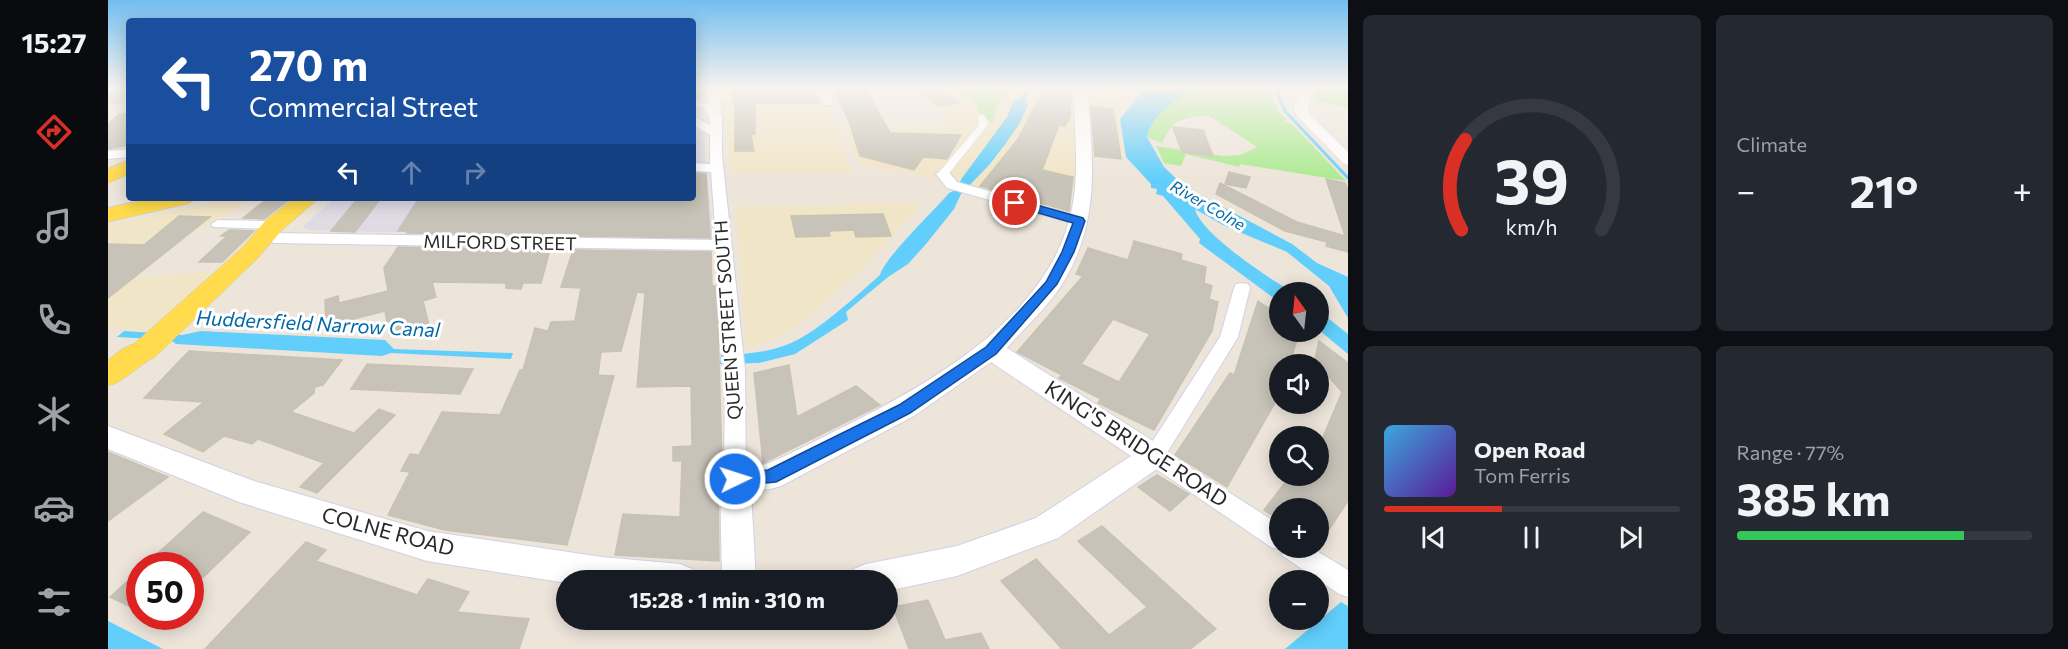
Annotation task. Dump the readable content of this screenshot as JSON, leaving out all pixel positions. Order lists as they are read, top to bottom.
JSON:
{
  "streets": {
    "main road": ["QUEEN STREET SOUTH", "KING'S BRIDGE ROAD", "COLNE ROAD"],
    "street": ["MILFORD STREET"]
  },
  "crossings": [
    ["MILFORD STREET", "QUEEN STREET SOUTH"]
  ],
  "water": ["River Colne", "Huddersfield Narrow Canal"],
  "north": "top",
  "page": {
    "tabs": "15:27",
    "tile": [
      "Climate",
      ["Range · 77%", "385 km"]
    ],
    "turn": ["270 m", "Commercial Street"],
    "heat": ["−", "21°", "+"],
    "map_buttons": ["+", "−"],
    "song": ["Open Road", "Tom Ferris"],
    "limit": "50",
    "trip": "15:28 · 1 min · 310 m",
    "gauge": ["39", "km/h"]
  }
}
